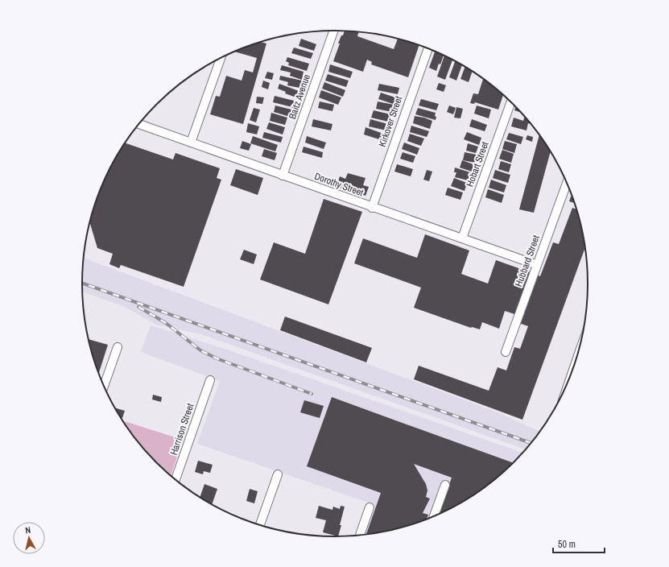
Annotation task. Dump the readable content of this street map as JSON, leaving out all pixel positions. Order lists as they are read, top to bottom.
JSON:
{
  "streets": {
    "street": [
      "Baitz Avenue",
      "Kirkover Street",
      "Hobart Street",
      "Dorothy Street",
      "Hubbard Street",
      "Harrison Street"
    ]
  },
  "crossings": [
    ["Baitz Avenue", "Dorothy Street"],
    ["Kirkover Street", "Dorothy Street"],
    ["Hobart Street", "Dorothy Street"],
    ["Dorothy Street", "Hubbard Street"]
  ],
  "scale_bar": "50 m",
  "north": "top"
}
